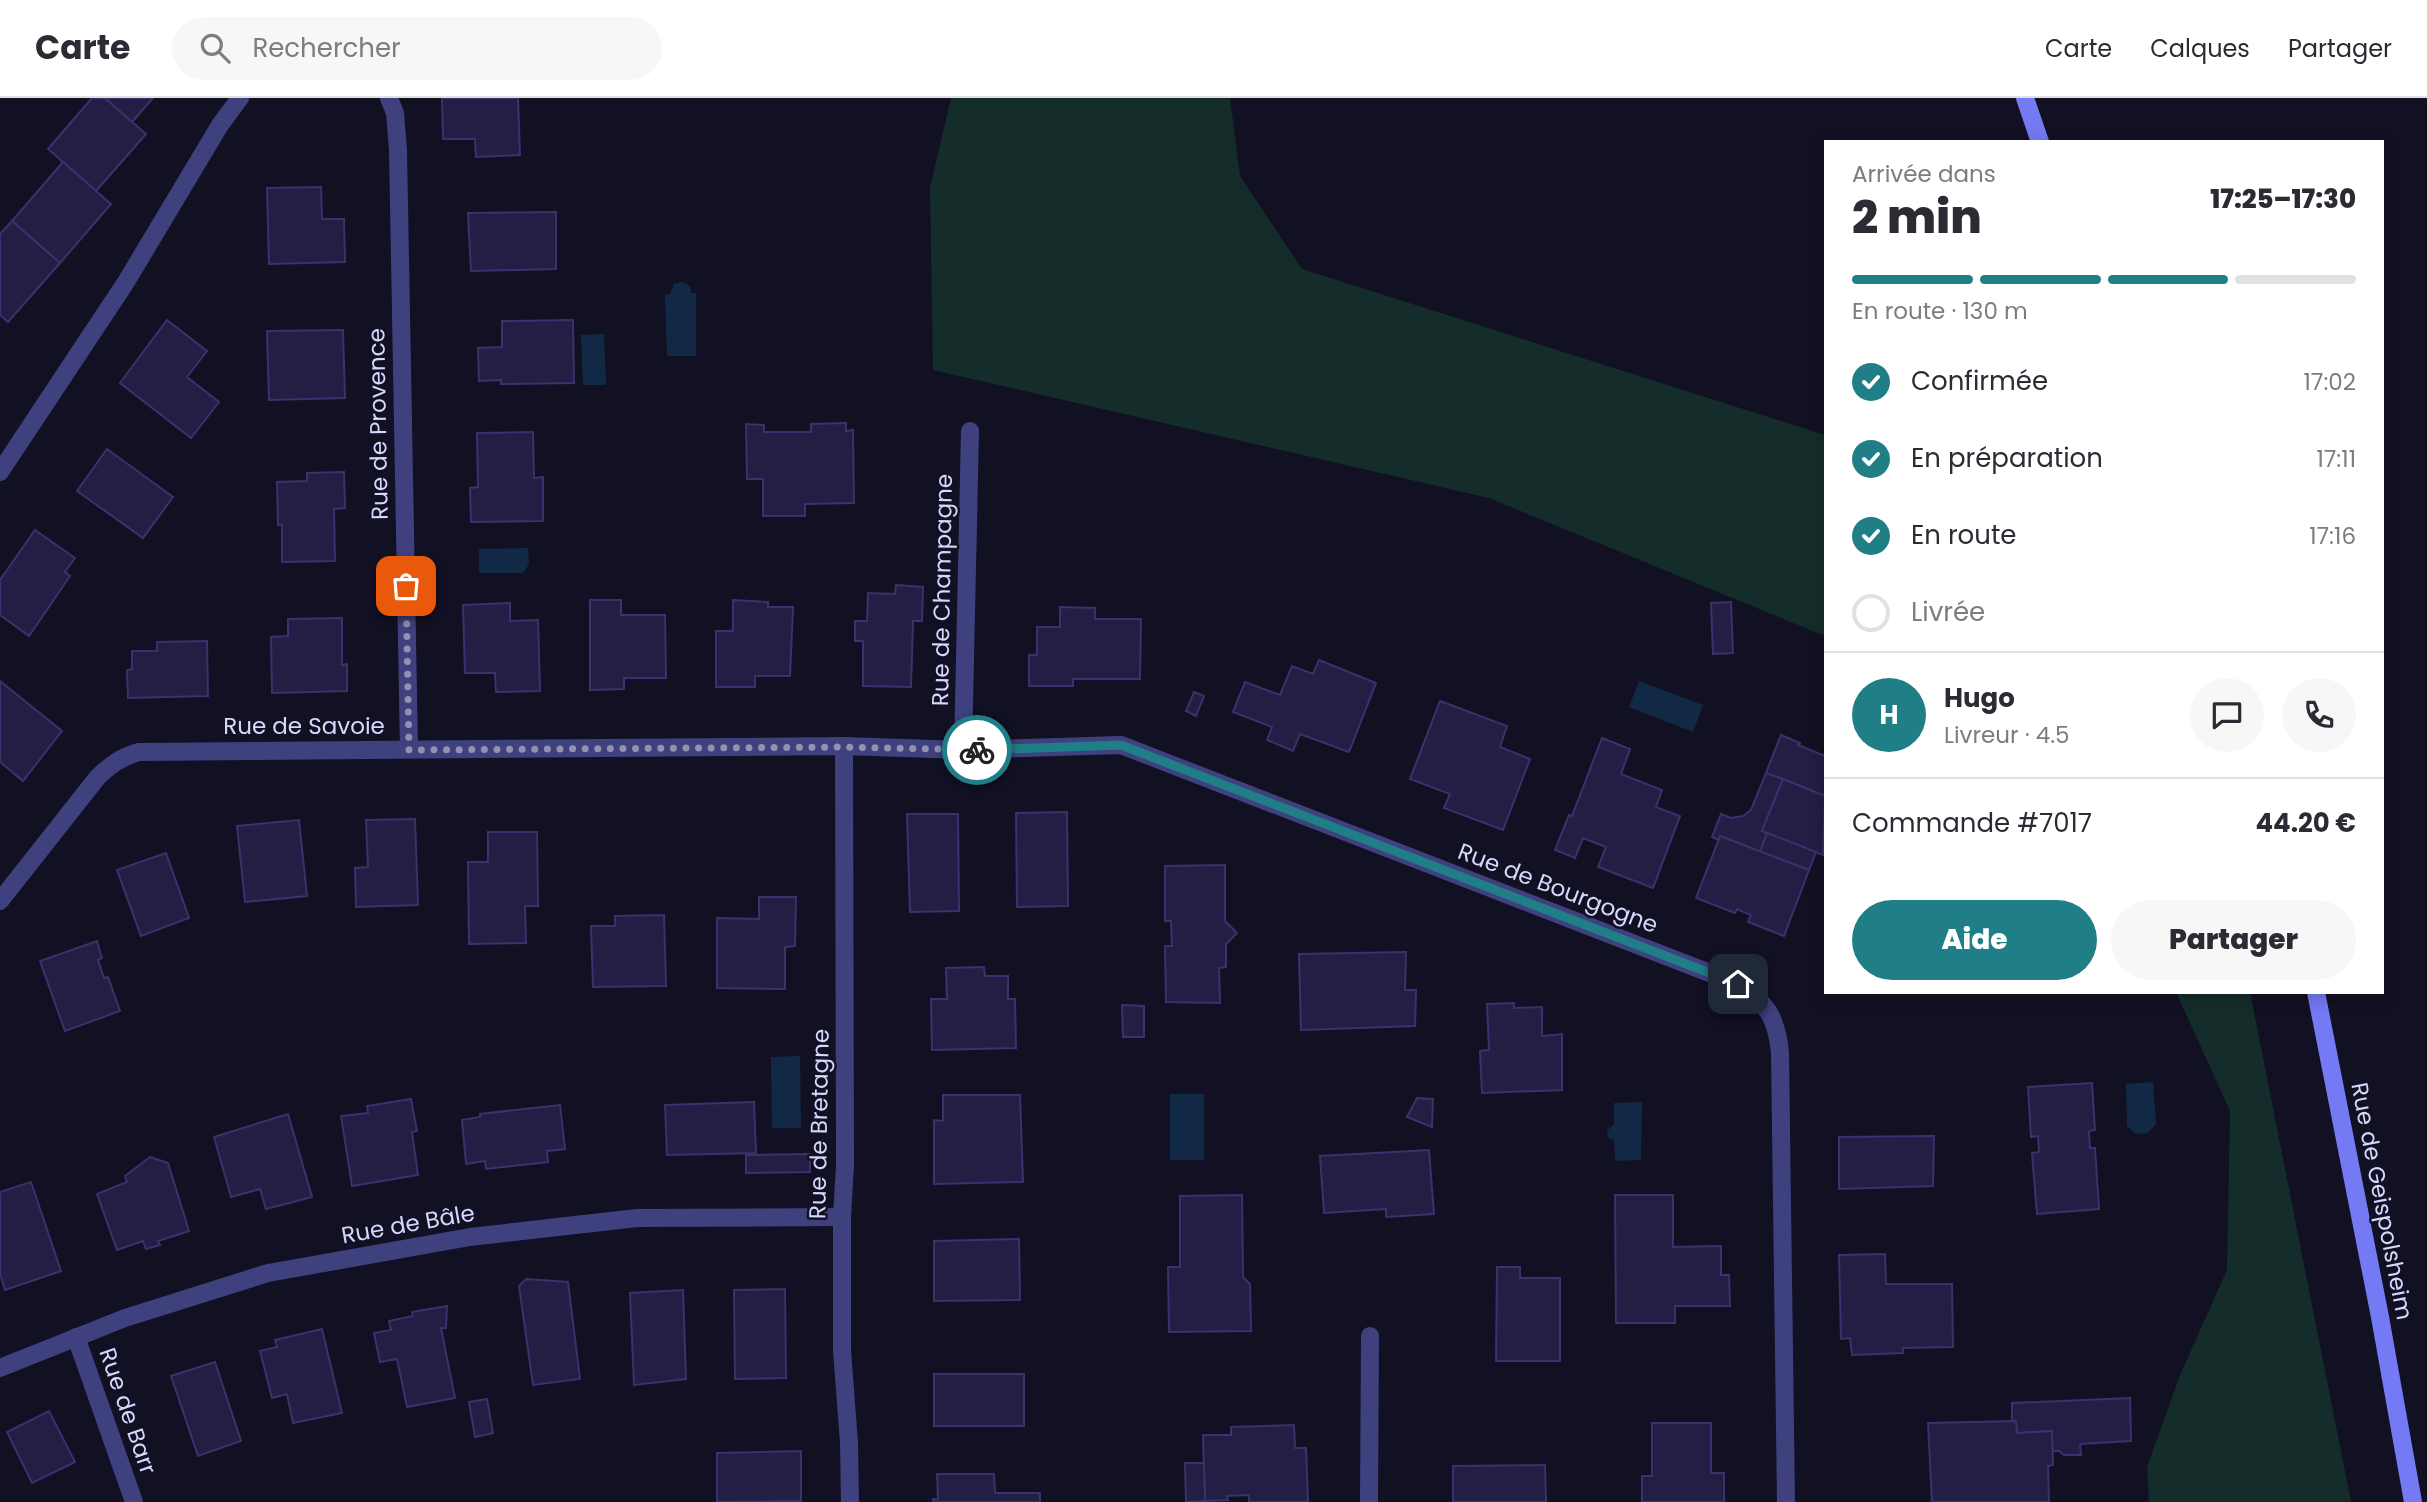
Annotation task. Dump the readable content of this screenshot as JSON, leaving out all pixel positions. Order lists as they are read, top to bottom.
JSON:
{
  "streets": {
    "main road": ["Rue de Geispolsheim"],
    "street": [
      "Rue de Provence",
      "Rue de Champagne",
      "Rue de Savoie",
      "Rue de Bourgogne",
      "Rue de Bretagne",
      "Rue de Bâle",
      "Rue de Barr"
    ]
  },
  "crossings": [
    ["Rue de Provence", "Rue de Savoie"],
    ["Rue de Champagne", "Rue de Bourgogne"],
    ["Rue de Savoie", "Rue de Bourgogne"],
    ["Rue de Savoie", "Rue de Bretagne"],
    ["Rue de Bourgogne", "Rue de Bretagne"],
    ["Rue de Bretagne", "Rue de Bâle"],
    ["Rue de Bâle", "Rue de Barr"]
  ],
  "page": {
    "header": "Carte",
    "search": "Rechercher",
    "nav": ["Carte", "Calques", "Partager"],
    "heading": ["2 min", "Arrivée dans", "17:25–17:30"],
    "panel": [
      "Hugo",
      "Livreur · 4.5",
      "Commande #7017",
      "44.20 €"
    ],
    "bar": "En route · 130 m",
    "list": [
      ["Confirmée", "17:02"],
      ["En préparation", "17:11"],
      ["En route", "17:16"],
      "Livrée"
    ],
    "round": "H",
    "buttons": ["Aide", "Partager"]
  }
}
